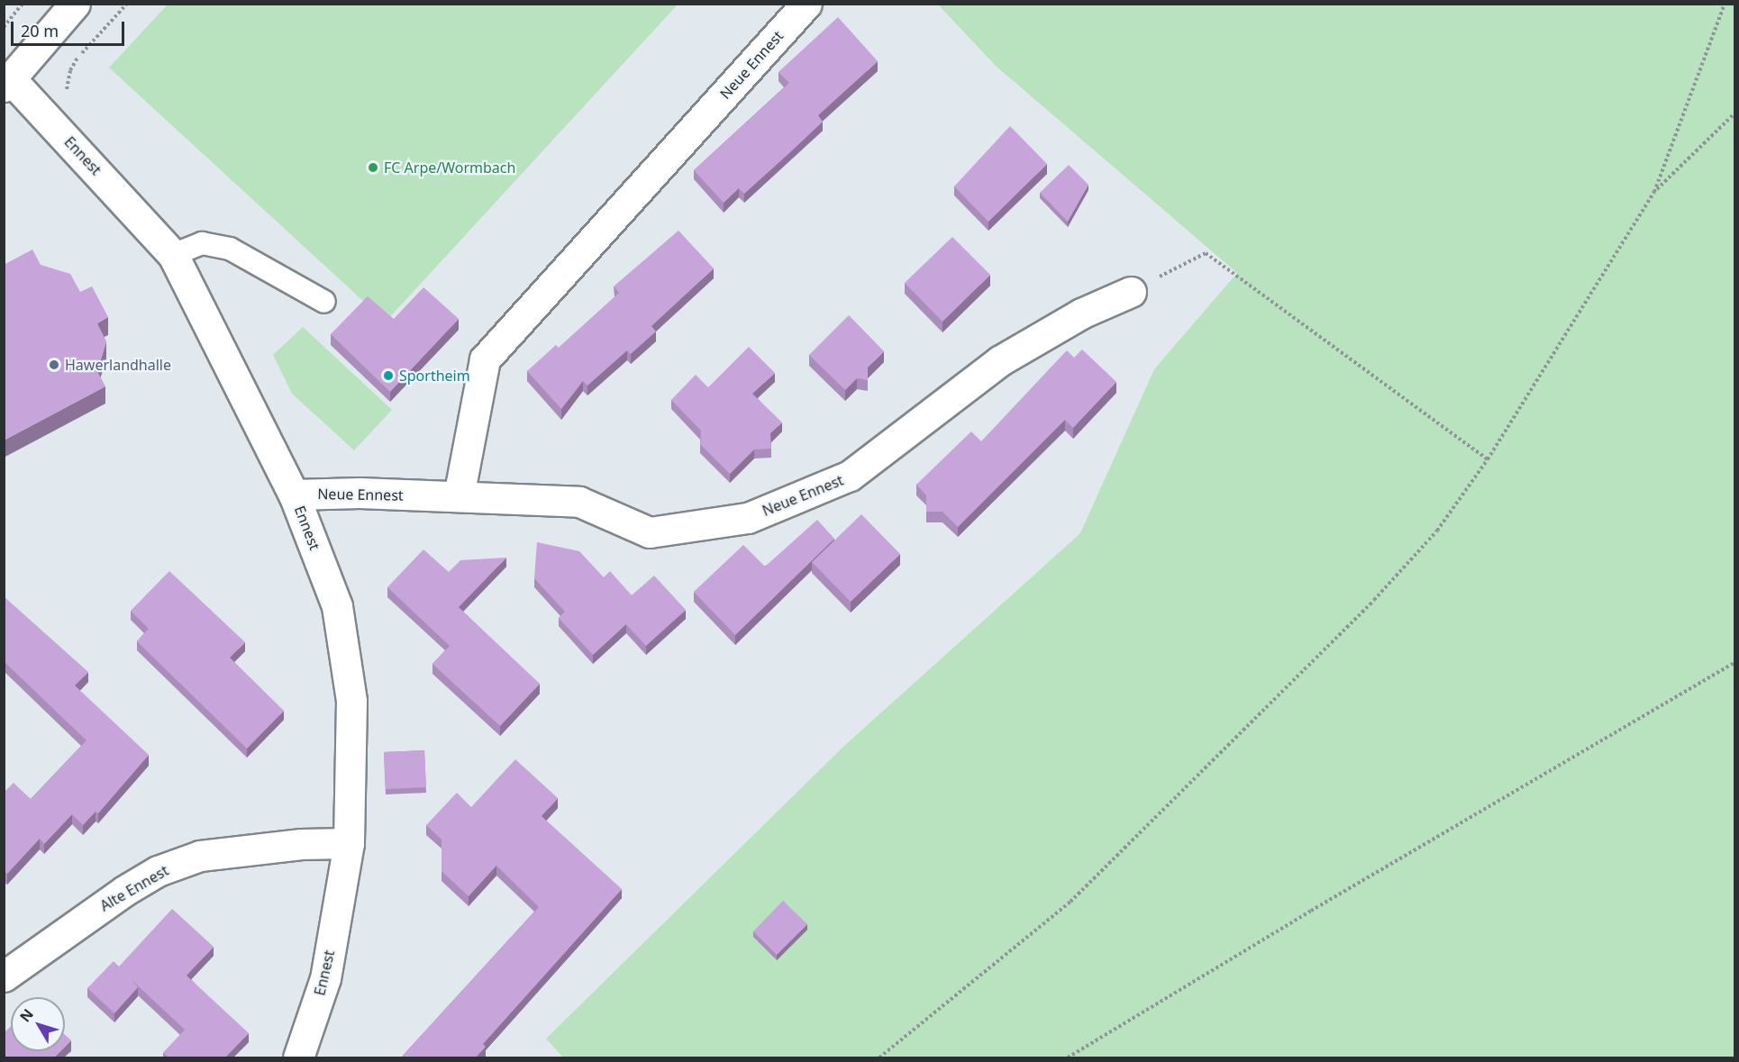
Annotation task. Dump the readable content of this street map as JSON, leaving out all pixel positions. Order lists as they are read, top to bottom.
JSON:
{
  "streets": {
    "street": ["Neue Ennest", "Ennest", "Alte Ennest"]
  },
  "crossings": [
    ["Neue Ennest", "Ennest"],
    ["Ennest", "Alte Ennest"]
  ],
  "places": ["FC Arpe/Wormbach", "Hawerlandhalle", "Sportheim"],
  "scale_bar": "20 m",
  "north": "top left"
}
